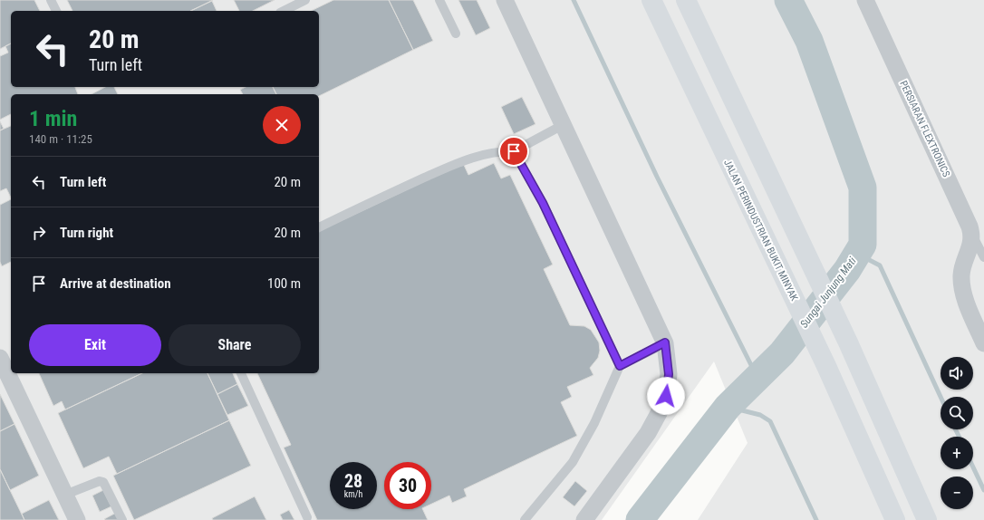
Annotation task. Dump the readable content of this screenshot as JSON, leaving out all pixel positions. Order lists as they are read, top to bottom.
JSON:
{
  "streets": {
    "main road": ["JALAN PERINDUSTRIAN BUKIT MINYAK"],
    "street": ["PERSIARAN FLEXTRONICS"]
  },
  "water": ["Sungai Junjung Mati"],
  "page": {
    "turn": ["20 m", "Turn left"],
    "heading": ["1 min", "140 m · 11:25"],
    "list": [
      {
        "name": "Turn left",
        "value": "20 m"
      },
      {
        "name": "Turn right",
        "value": "20 m"
      },
      {
        "name": "Arrive at destination",
        "value": "100 m"
      }
    ],
    "buttons": ["Exit", "Share"],
    "map_buttons": ["+", "−"],
    "speed": "28 km/h",
    "limit": "30"
  }
}
